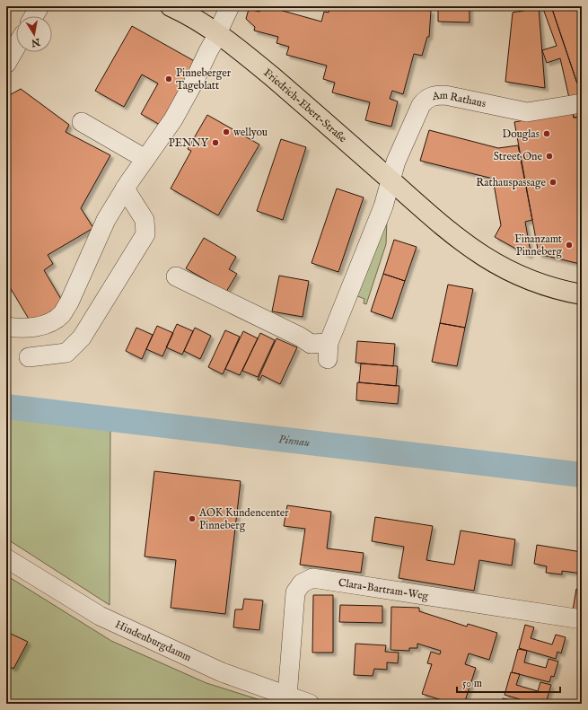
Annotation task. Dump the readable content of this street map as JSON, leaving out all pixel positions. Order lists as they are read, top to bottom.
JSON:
{
  "streets": {
    "main road": ["Friedrich-Ebert-Straße"],
    "street": ["Am Rathaus", "Clara-Bartram-Weg", "Hindenburgdamm"]
  },
  "crossings": [
    ["Am Rathaus", "Friedrich-Ebert-Straße"],
    ["Clara-Bartram-Weg", "Hindenburgdamm"]
  ],
  "water": ["Pinnau"],
  "places": [
    "Pinneberger Tageblatt",
    "wellyou",
    "Douglas",
    "PENNY",
    "Street One",
    "Rathauspassage",
    "Finanzamt Pinneberg",
    "AOK Kundencenter Pinneberg"
  ],
  "scale_bar": "50 m",
  "north": "bottom"
}
